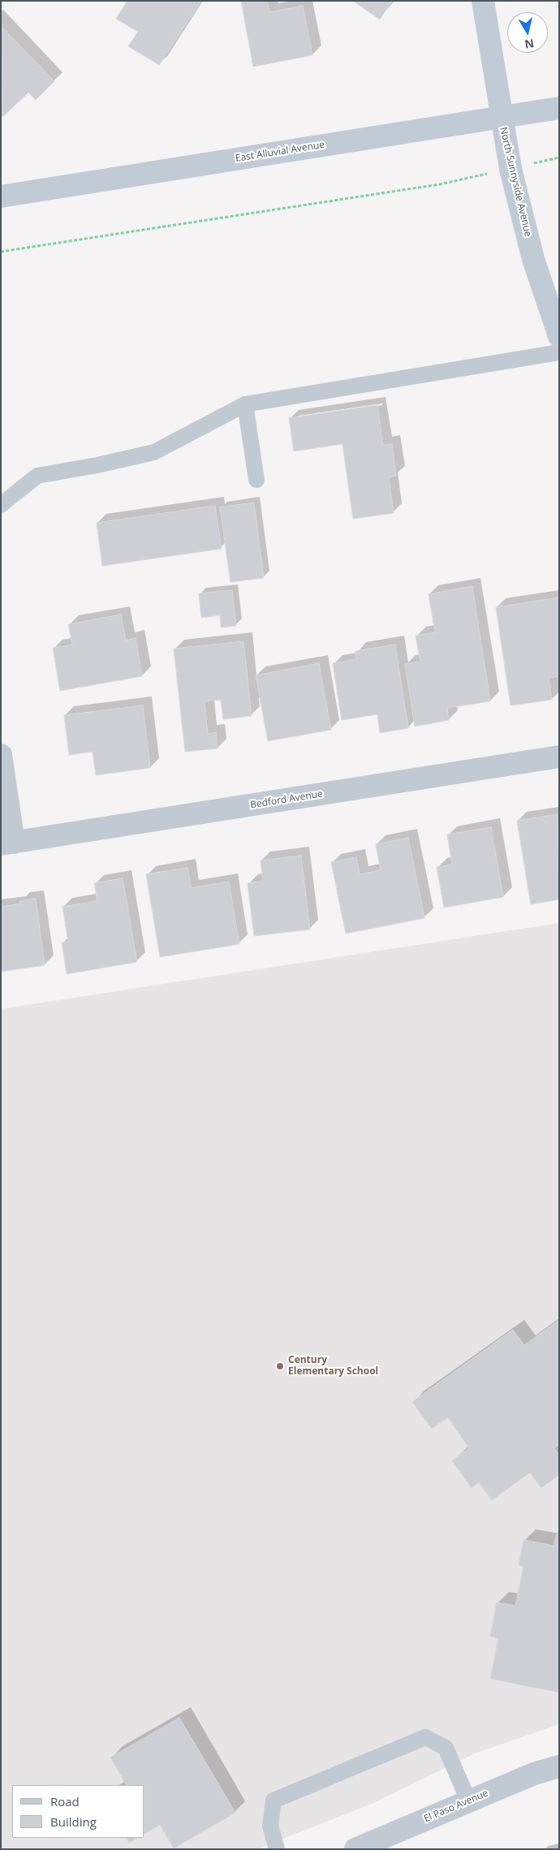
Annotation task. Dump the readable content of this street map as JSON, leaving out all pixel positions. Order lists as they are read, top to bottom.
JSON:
{
  "streets": {
    "street": [
      "East Alluvial Avenue",
      "North Sunnyside Avenue",
      "Bedford Avenue",
      "El Paso Avenue"
    ]
  },
  "crossings": [
    ["East Alluvial Avenue", "North Sunnyside Avenue"]
  ],
  "places": ["Century Elementary School"],
  "legend": ["Road", "Building"],
  "north": "bottom"
}
